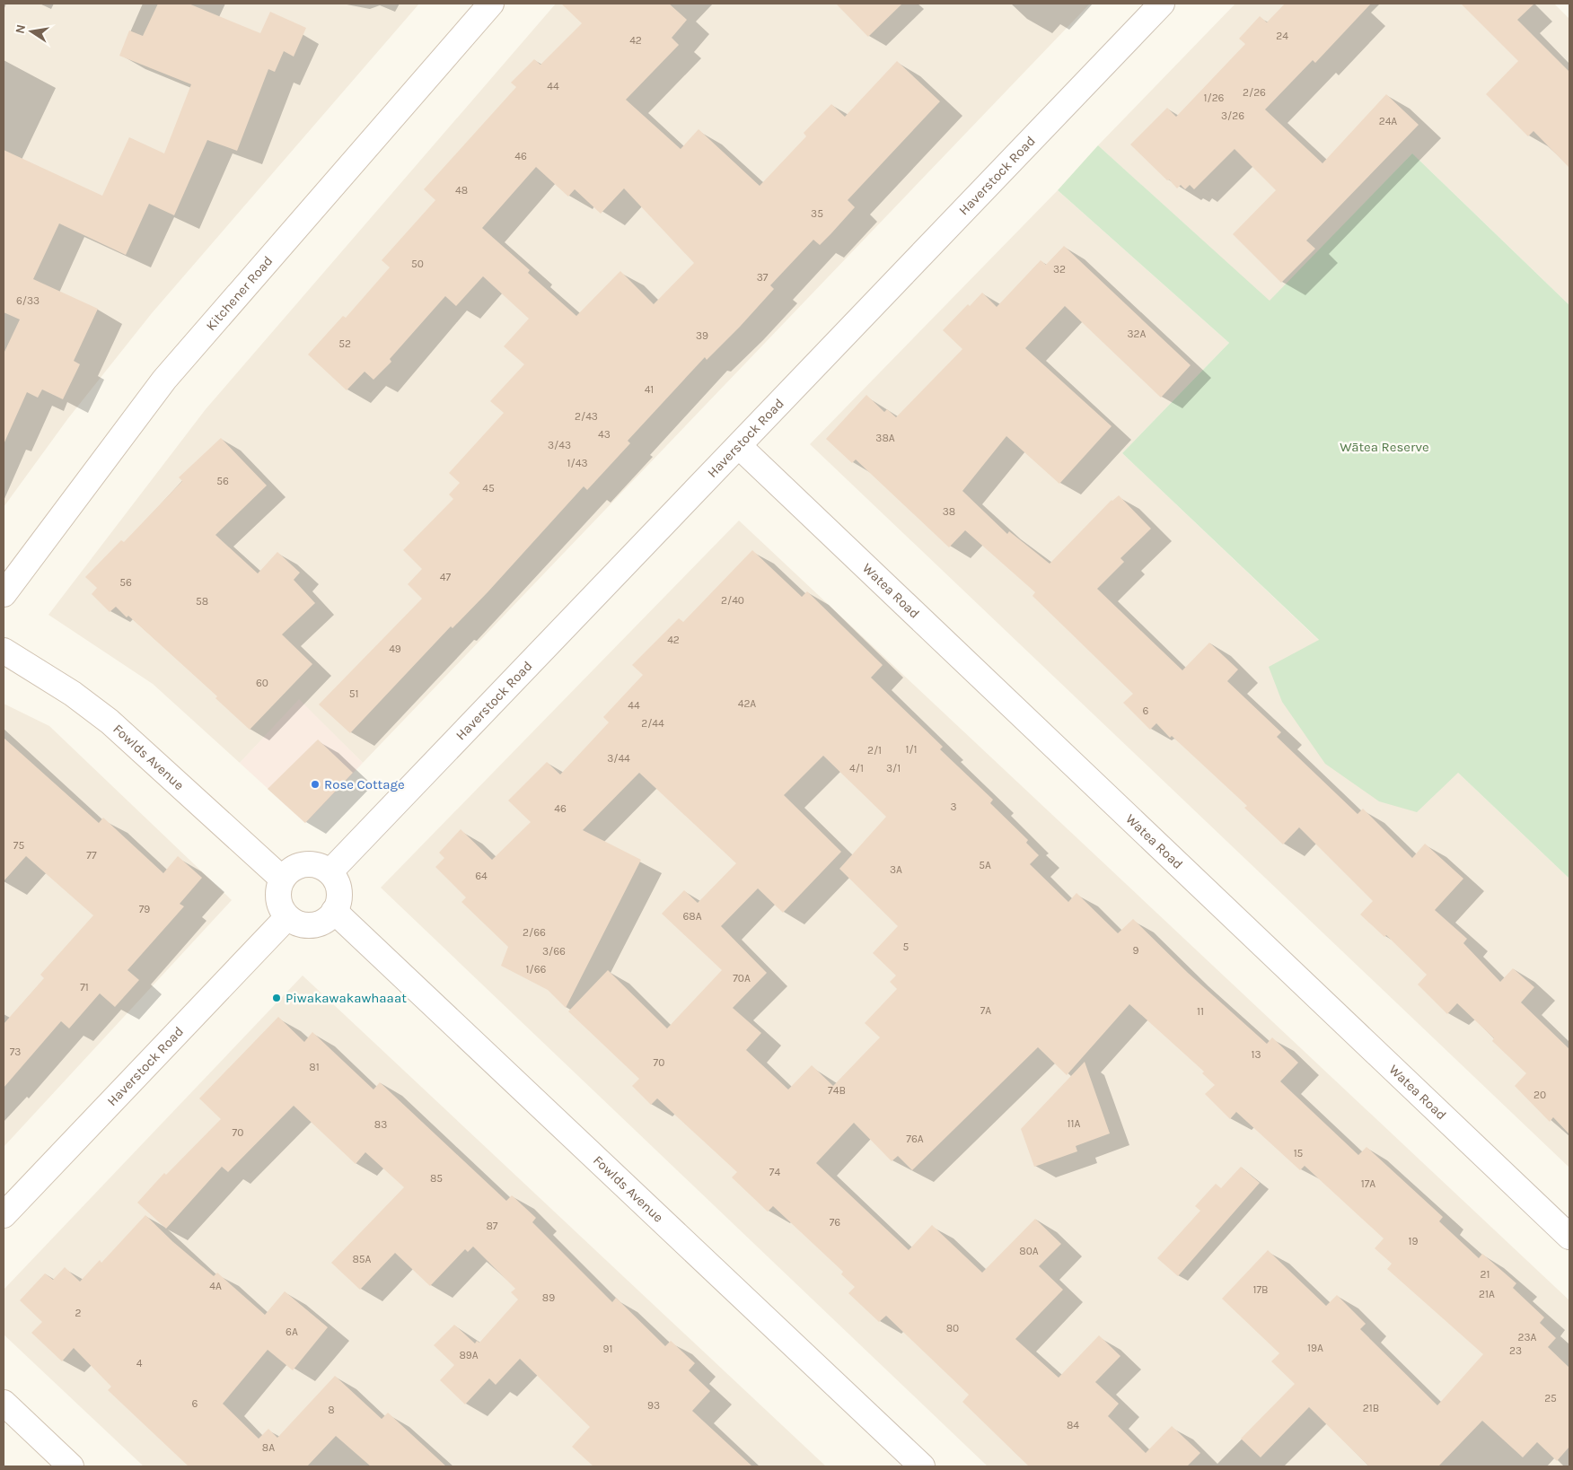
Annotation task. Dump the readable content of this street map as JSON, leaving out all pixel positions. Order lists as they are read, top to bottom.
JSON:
{
  "streets": {
    "street": [
      "Haverstock Road",
      "Kitchener Road",
      "Watea Road",
      "Fowlds Avenue"
    ]
  },
  "crossings": [
    ["Haverstock Road", "Watea Road"],
    ["Haverstock Road", "Fowlds Avenue"]
  ],
  "parks": ["Wātea Reserve"],
  "places": ["Rose Cottage", "Piwakawakawhaaat"],
  "house_numbers": [
    "24",
    "42",
    "44",
    "2/26",
    "1/26",
    "3/26",
    "24A",
    "46",
    "48",
    "35",
    "50",
    "32",
    "37",
    "6/33",
    "32A",
    "39",
    "52",
    "41",
    "2/43",
    "43",
    "38A",
    "3/43",
    "1/43",
    "56",
    "45",
    "38",
    "47",
    "56",
    "2/40",
    "58",
    "42",
    "49",
    "60",
    "51",
    "42A",
    "44",
    "6",
    "2/44",
    "1/1",
    "2/1",
    "3/44",
    "4/1",
    "3/1",
    "3",
    "46",
    "75",
    "77",
    "5A",
    "3A",
    "64",
    "79",
    "68A",
    "2/66",
    "5",
    "9",
    "3/66",
    "1/66",
    "70A",
    "71",
    "7A",
    "11",
    "73",
    "13",
    "70",
    "81",
    "74B",
    "20",
    "11A",
    "83",
    "70",
    "76A",
    "15",
    "74",
    "85",
    "17A",
    "76",
    "87",
    "19",
    "80A",
    "85A",
    "21",
    "4A",
    "17B",
    "21A",
    "89",
    "2",
    "80",
    "6A",
    "23A",
    "19A",
    "91",
    "23",
    "89A",
    "4",
    "25",
    "6",
    "93",
    "21B",
    "8",
    "84",
    "8A"
  ],
  "north": "left"
}
